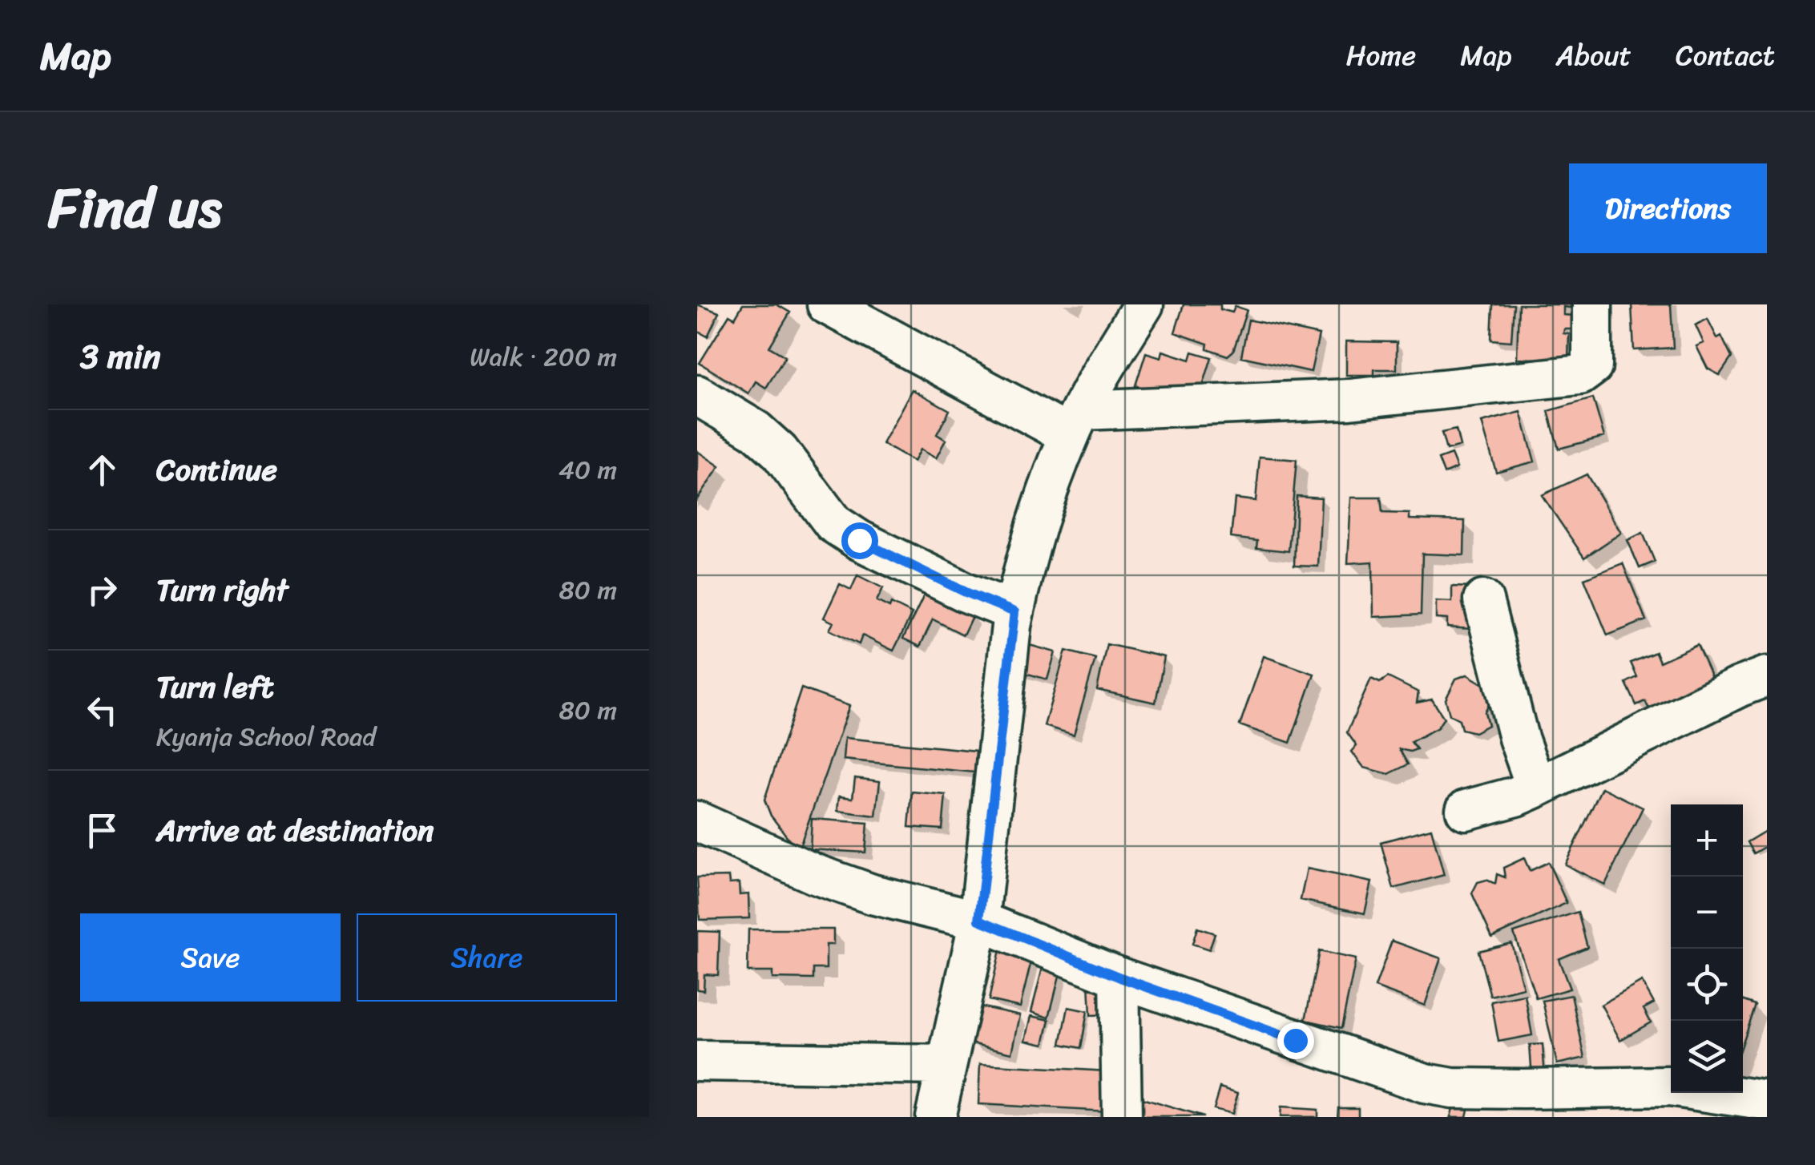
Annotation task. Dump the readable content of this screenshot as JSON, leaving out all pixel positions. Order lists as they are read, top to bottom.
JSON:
{
  "page": {
    "header": "Map",
    "nav": [
      "Home",
      "Map",
      "About",
      "Contact"
    ],
    "title": "Find us",
    "buttons": [
      "Directions",
      ["Save", "Share"]
    ],
    "heading": ["3 min", "Walk · 200 m"],
    "list": [
      ["Continue", "40 m"],
      ["Turn right", "80 m"],
      ["Turn left", "Kyanja School Road", "80 m"],
      "Arrive at destination"
    ],
    "map_buttons": ["+", "−"]
  }
}
